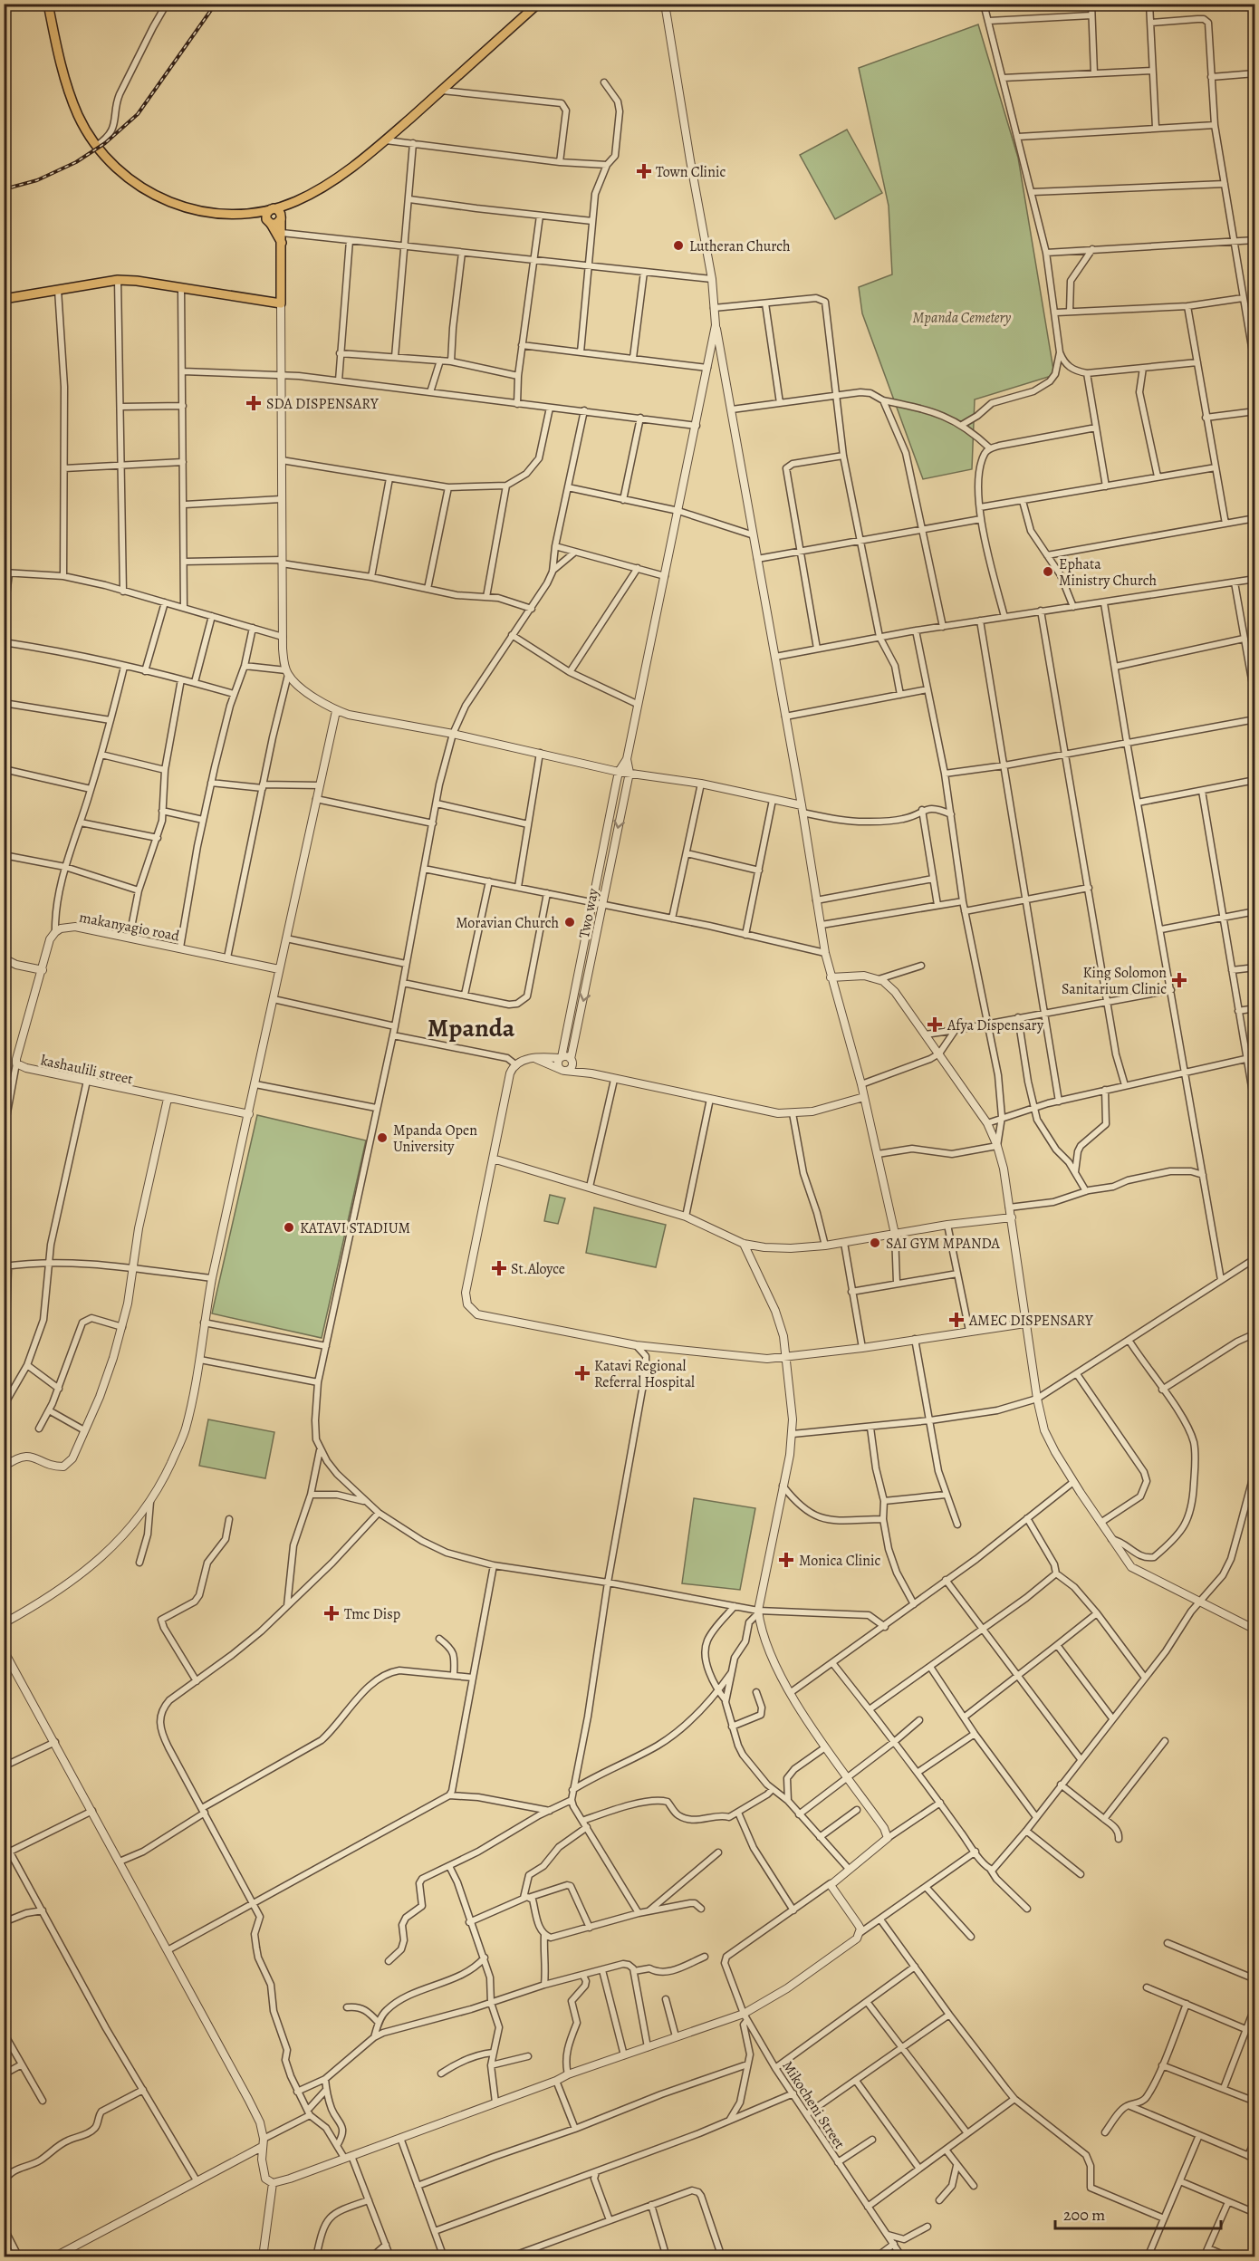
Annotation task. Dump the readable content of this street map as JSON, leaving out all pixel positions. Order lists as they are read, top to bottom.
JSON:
{
  "streets": {
    "street": [
      "Two way",
      "makanyagio road",
      "kashaulili street",
      "Mikocheni Street"
    ]
  },
  "districts": ["Mpanda"],
  "parks": ["Mpanda Cemetery"],
  "places": {
    "health": [
      "Town Clinic",
      "SDA DISPENSARY",
      "King Solomon Sanitarium Clinic",
      "Afya Dispensary",
      "St.Aloyce",
      "AMEC DISPENSARY",
      "Katavi Regional Referral Hospital",
      "Monica Clinic",
      "Tmc Disp"
    ],
    "other": [
      "Lutheran Church",
      "Ephata Ministry Church",
      "Moravian Church",
      "Mpanda Open University",
      "KATAVI STADIUM",
      "SAI GYM MPANDA"
    ]
  },
  "scale_bar": "200 m"
}
